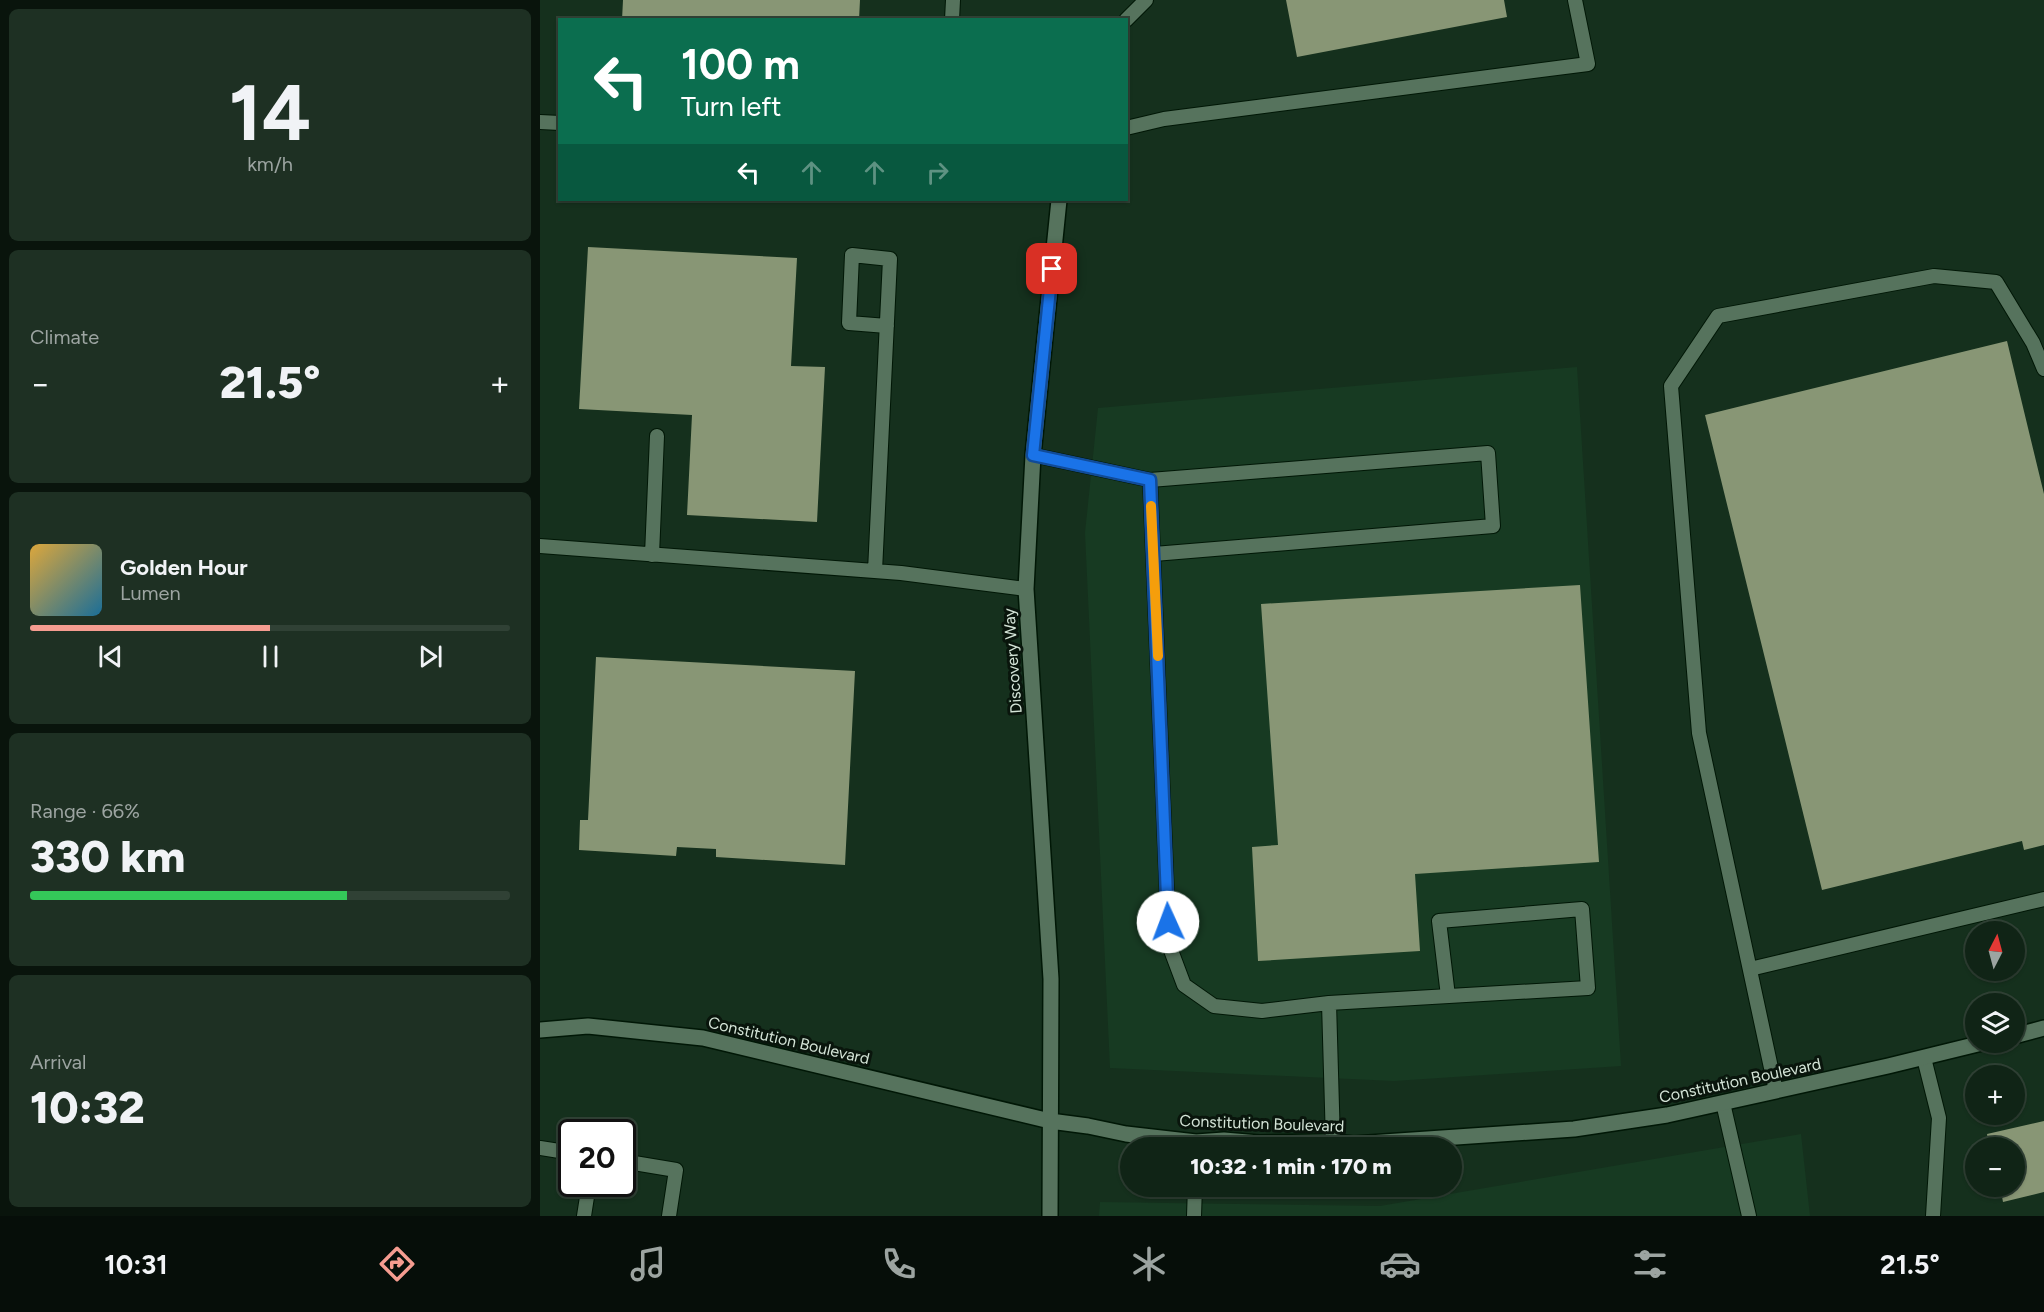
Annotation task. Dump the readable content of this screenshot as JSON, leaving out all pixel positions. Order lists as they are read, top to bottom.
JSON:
{
  "streets": {
    "street": ["Discovery Way", "Constitution Boulevard"]
  },
  "crossings": [
    ["Discovery Way", "Constitution Boulevard"]
  ],
  "north": "top",
  "page": {
    "tile": [
      ["14", "km/h"],
      "Climate",
      ["Range · 66%", "330 km"],
      ["Arrival", "10:32"]
    ],
    "turn": ["100 m", "Turn left"],
    "heat": ["−", "21.5°", "+"],
    "song": ["Golden Hour", "Lumen"],
    "map_buttons": ["+", "−"],
    "limit": "20",
    "trip": "10:32 · 1 min · 170 m",
    "tabs": ["10:31", "21.5°"]
  }
}
